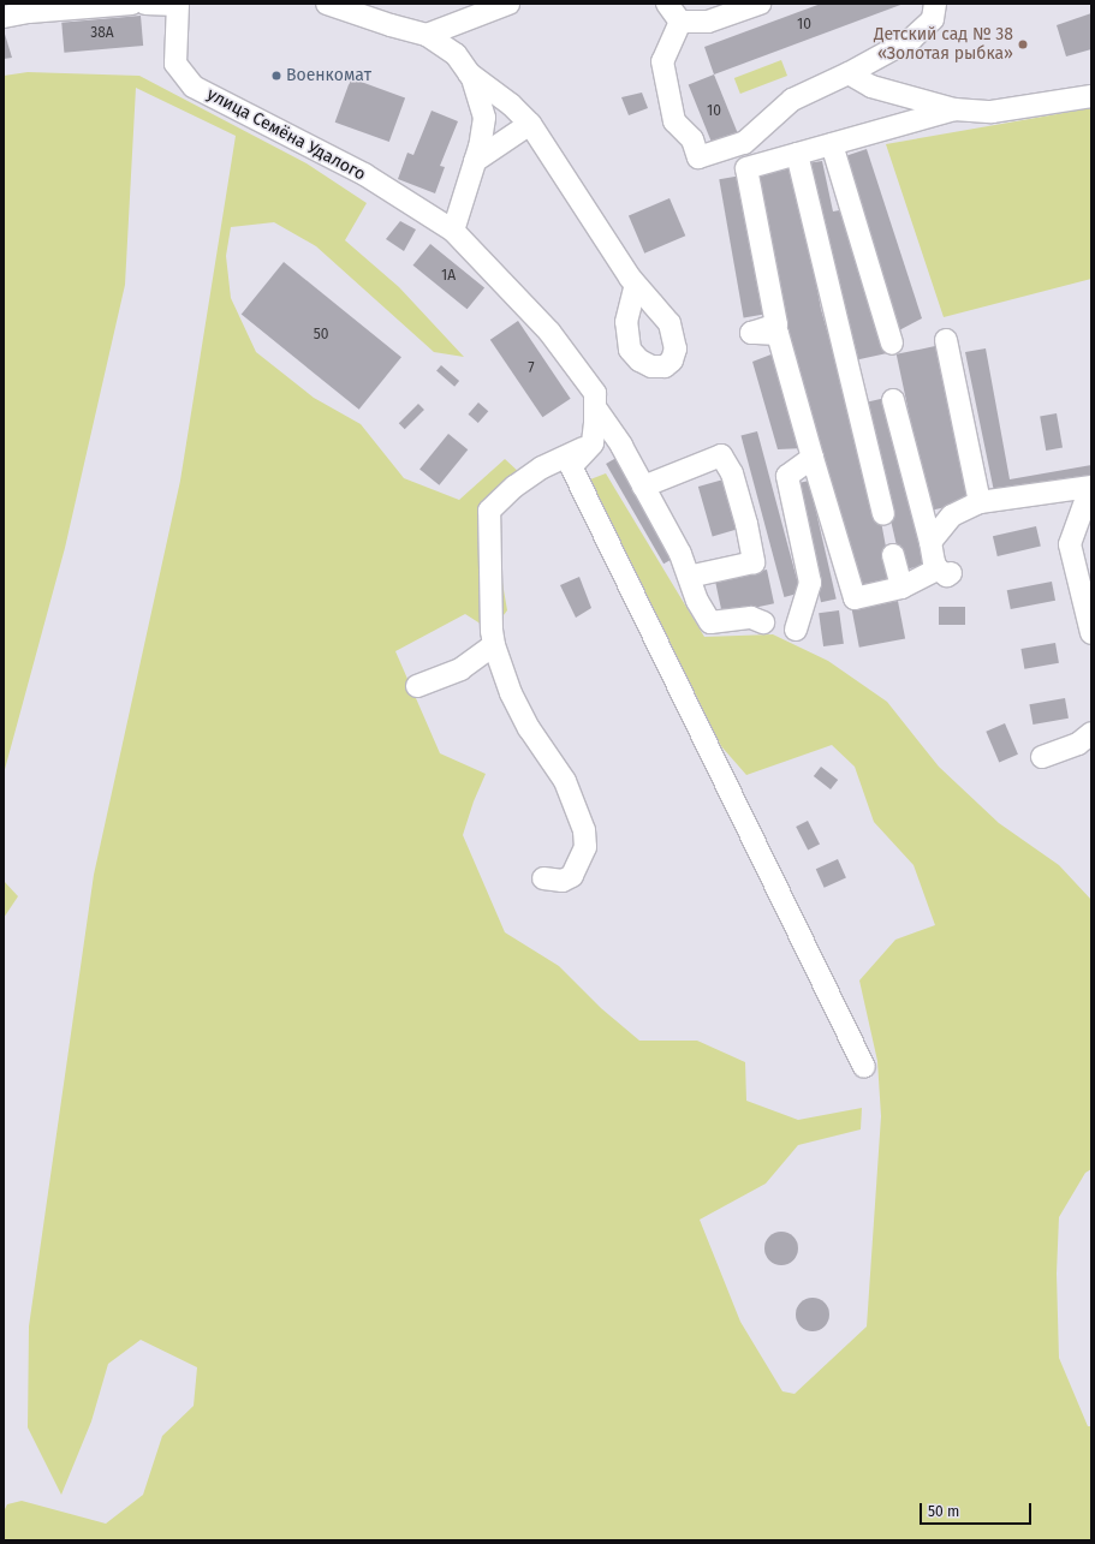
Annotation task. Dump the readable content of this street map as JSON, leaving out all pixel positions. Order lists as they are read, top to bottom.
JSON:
{
  "streets": {
    "street": ["улица Семёна Удалого"]
  },
  "places": ["Детский сад № 38 «Золотая рыбка»", "Военкомат"],
  "house_numbers": [
    "10",
    "38А",
    "10",
    "1А",
    "50",
    "7"
  ],
  "scale_bar": "50 m"
}
